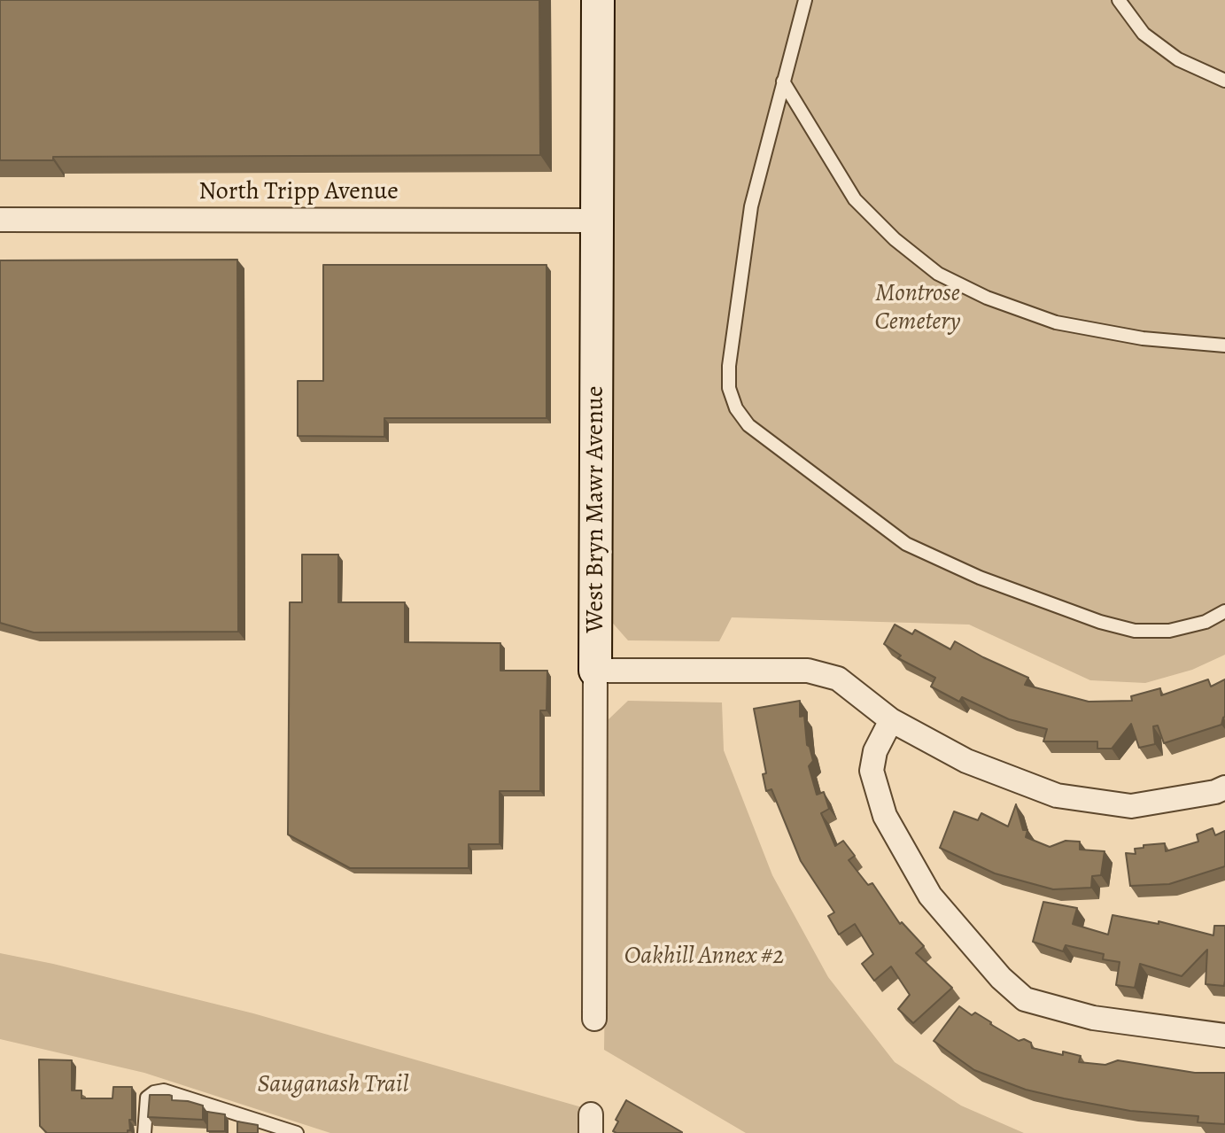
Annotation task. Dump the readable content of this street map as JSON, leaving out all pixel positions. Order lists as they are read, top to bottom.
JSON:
{
  "streets": {
    "street": ["North Tripp Avenue", "West Bryn Mawr Avenue"]
  },
  "crossings": [
    ["North Tripp Avenue", "West Bryn Mawr Avenue"]
  ],
  "parks": ["Montrose Cemetery", "Oakhill Annex #2", "Sauganash Trail"]
}
